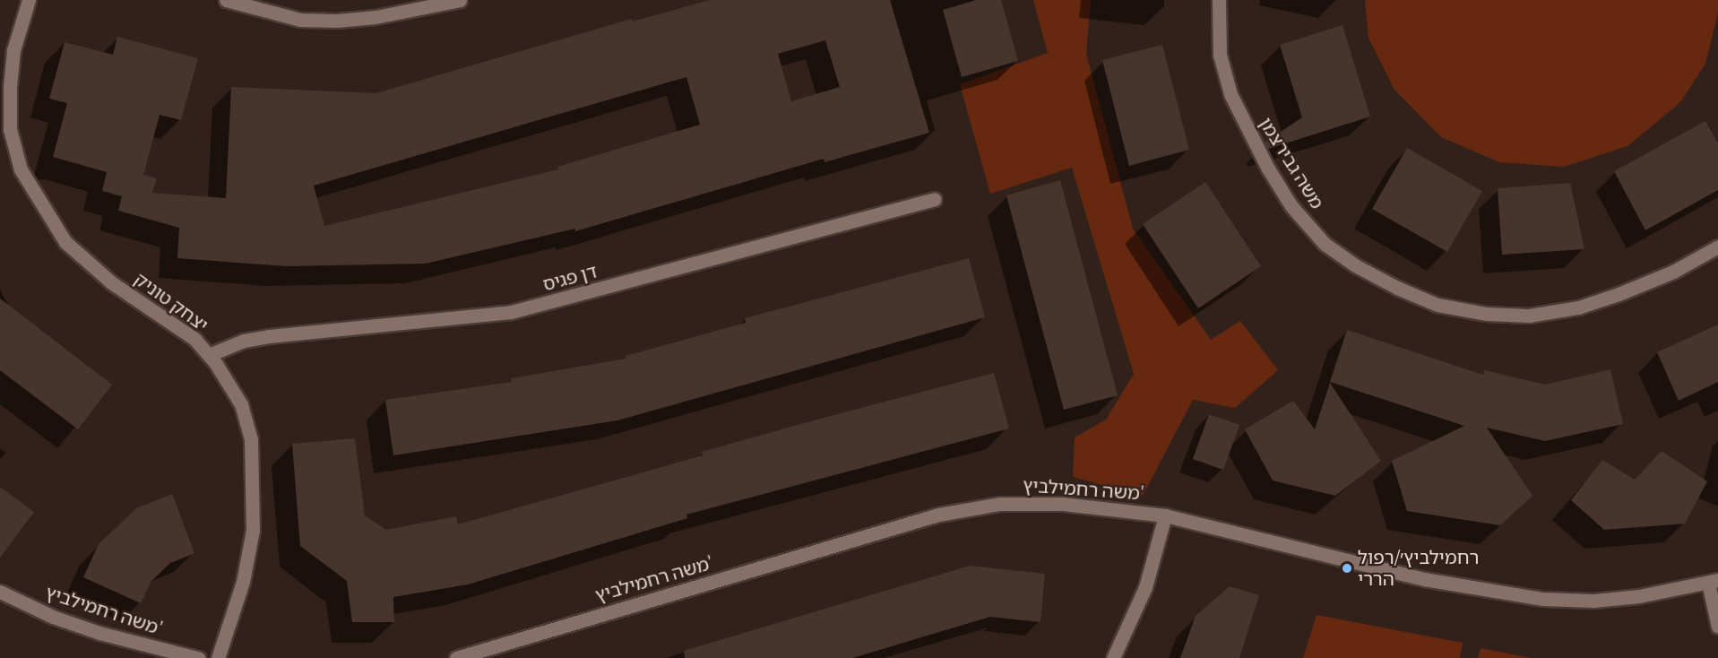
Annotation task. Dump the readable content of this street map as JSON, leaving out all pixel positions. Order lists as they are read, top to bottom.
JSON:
{
  "streets": {
    "street": [
      "משה גבירצמן",
      "דן פגיס",
      "יצחק טוניק",
      "משה רחמילביץ'"
    ]
  },
  "crossings": [
    ["דן פגיס", "יצחק טוניק"]
  ],
  "places": ["רחמילביץ׳/רפול הררי"]
}
